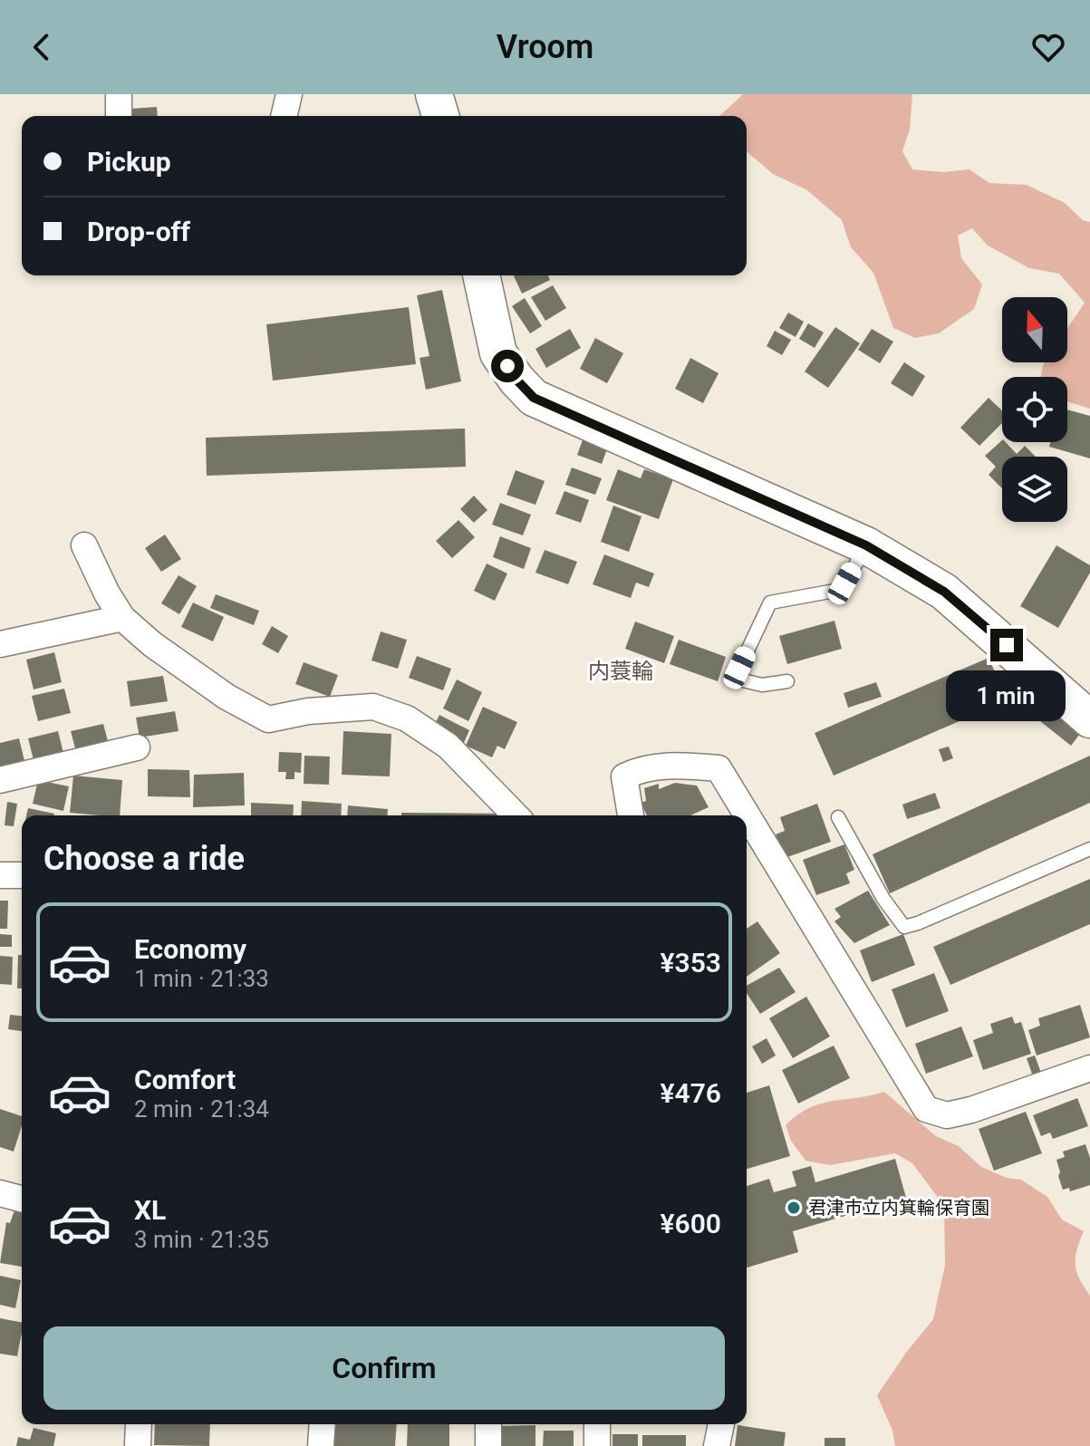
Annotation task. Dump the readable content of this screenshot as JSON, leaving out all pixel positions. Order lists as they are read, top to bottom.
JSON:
{
  "districts": ["内蓑輪"],
  "places": ["君津市立内箕輪保育園"],
  "north": "top",
  "page": {
    "header": "Vroom",
    "banner": ["Pickup", "Drop-off"],
    "bubble": "1 min",
    "heading": "Choose a ride",
    "list": [
      {
        "name": "Economy",
        "note": "1 min · 21:33",
        "value": "¥353"
      },
      {
        "name": "Comfort",
        "note": "2 min · 21:34",
        "value": "¥476"
      },
      {
        "name": "XL",
        "note": "3 min · 21:35",
        "value": "¥600"
      }
    ],
    "buttons": "Confirm"
  }
}
